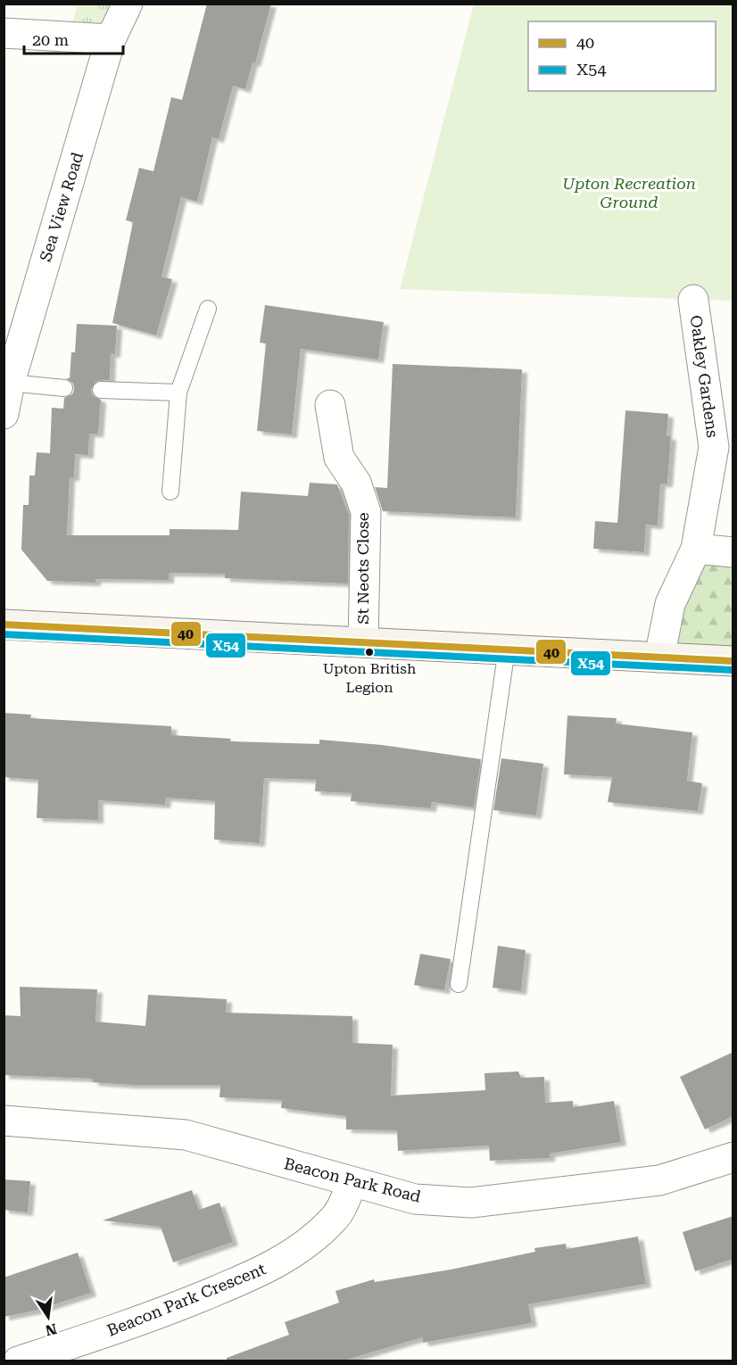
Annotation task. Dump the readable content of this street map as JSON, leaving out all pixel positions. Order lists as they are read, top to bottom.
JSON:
{
  "streets": {
    "street": [
      "Sea View Road",
      "Oakley Gardens",
      "St Neots Close",
      "Beacon Park Road",
      "Beacon Park Crescent"
    ]
  },
  "crossings": [
    ["Beacon Park Road", "Beacon Park Crescent"]
  ],
  "parks": ["Upton Recreation Ground"],
  "places": ["Upton British Legion"],
  "lines": ["transit line 40", "transit line X54"],
  "legend": ["40", "X54"],
  "scale_bar": "20 m",
  "north": "bottom"
}
